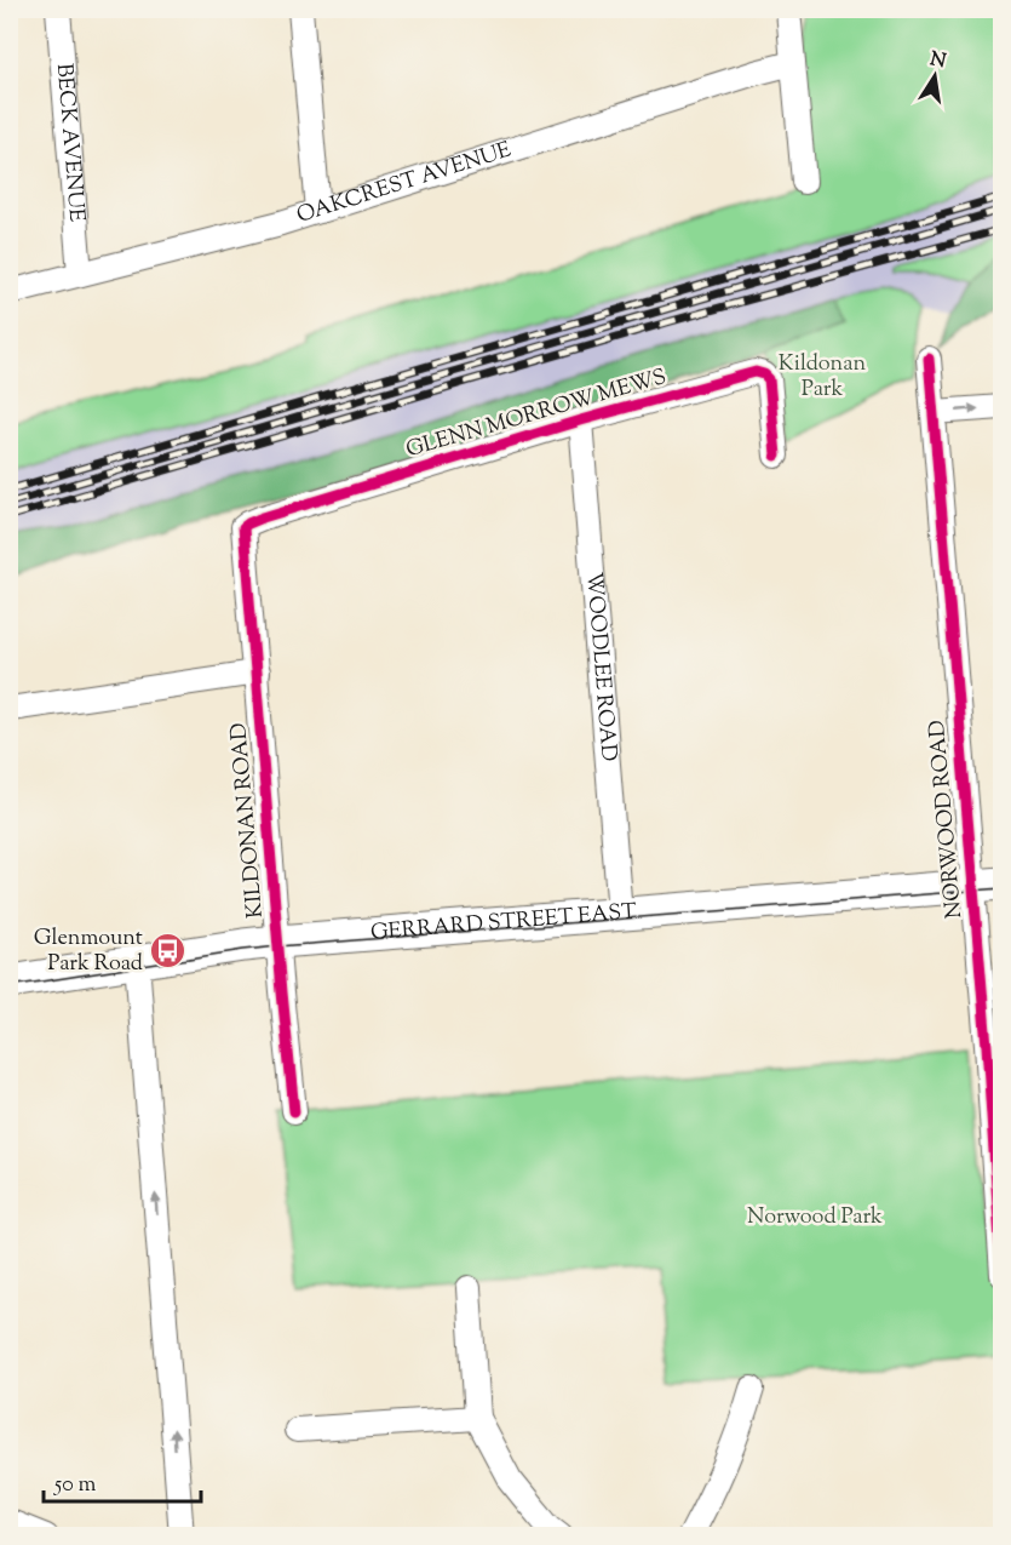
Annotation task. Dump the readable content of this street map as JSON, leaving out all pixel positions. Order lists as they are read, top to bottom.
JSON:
{
  "streets": {
    "main road": ["GERRARD STREET EAST"],
    "street": [
      "BECK AVENUE",
      "OAKCREST AVENUE",
      "GLENN MORROW MEWS",
      "WOODLEE ROAD",
      "NORWOOD ROAD",
      "KILDONAN ROAD"
    ]
  },
  "crossings": [
    ["BECK AVENUE", "OAKCREST AVENUE"],
    ["GLENN MORROW MEWS", "WOODLEE ROAD"],
    ["GLENN MORROW MEWS", "KILDONAN ROAD"],
    ["WOODLEE ROAD", "GERRARD STREET EAST"],
    ["NORWOOD ROAD", "GERRARD STREET EAST"],
    ["KILDONAN ROAD", "GERRARD STREET EAST"]
  ],
  "parks": ["Kildonan Park", "Norwood Park"],
  "places": {
    "bus stop": ["Glenmount Park Road"]
  },
  "scale_bar": "50 m",
  "north": "top"
}
